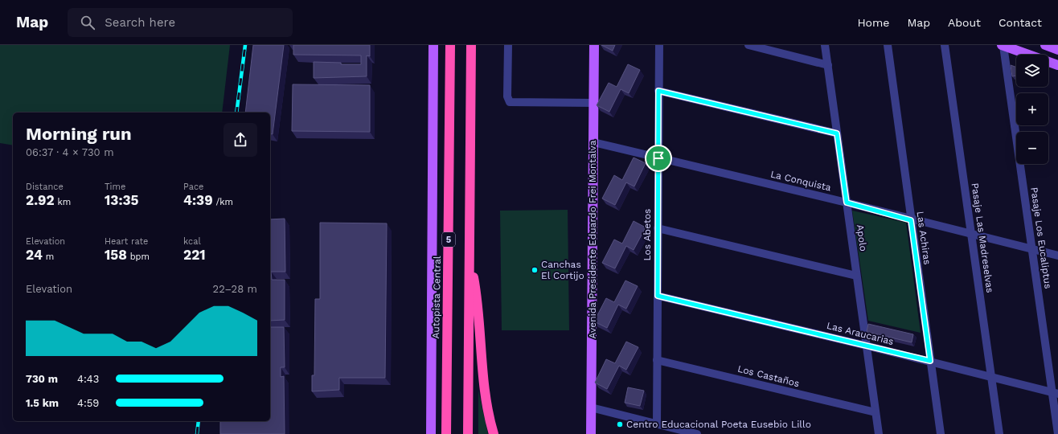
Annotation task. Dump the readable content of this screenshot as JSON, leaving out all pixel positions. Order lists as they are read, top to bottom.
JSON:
{
  "streets": {
    "highway": ["5", "Autopista Central"],
    "main road": ["Avenida Presidente Eduardo Frei Montalva"],
    "street": [
      "La Conquista",
      "Los Abetos",
      "Apolo",
      "Las Achiras",
      "Pasaje Las Madreselvas",
      "Pasaje Los Eucaliptus",
      "Las Araucarias",
      "Los Castaños"
    ]
  },
  "crossings": [
    ["La Conquista", "Los Abetos"],
    ["La Conquista", "Apolo"],
    ["La Conquista", "Las Achiras"],
    ["La Conquista", "Pasaje Las Madreselvas"],
    ["La Conquista", "Pasaje Los Eucaliptus"],
    ["La Conquista", "Avenida Presidente Eduardo Frei Montalva"],
    ["Los Abetos", "Las Araucarias"],
    ["Los Abetos", "Los Castaños"],
    ["Apolo", "Las Araucarias"],
    ["Apolo", "Los Castaños"],
    ["Las Achiras", "Las Araucarias"],
    ["Pasaje Las Madreselvas", "Las Araucarias"],
    ["Pasaje Los Eucaliptus", "Las Araucarias"]
  ],
  "places": ["Canchas El Cortijo", "Centro Educacional Poeta Eusebio Lillo"],
  "page": {
    "header": "Map",
    "search": "Search here",
    "nav": [
      "Home",
      "Map",
      "About",
      "Contact"
    ],
    "map_buttons": ["+", "−"],
    "heading": ["Morning run", "06:37 · 4 × 730 m"],
    "stats": [
      ["Distance", "2.92 km"],
      ["Time", "13:35"],
      ["Pace", "4:39 /km"],
      ["Elevation", "24 m"],
      ["Heart rate", "158 bpm"],
      ["kcal", "221"]
    ],
    "chart": ["Elevation", "22–28 m"],
    "list": [
      {
        "name": "730 m",
        "note": "4:43"
      },
      {
        "name": "1.5 km",
        "note": "4:59"
      }
    ]
  }
}
